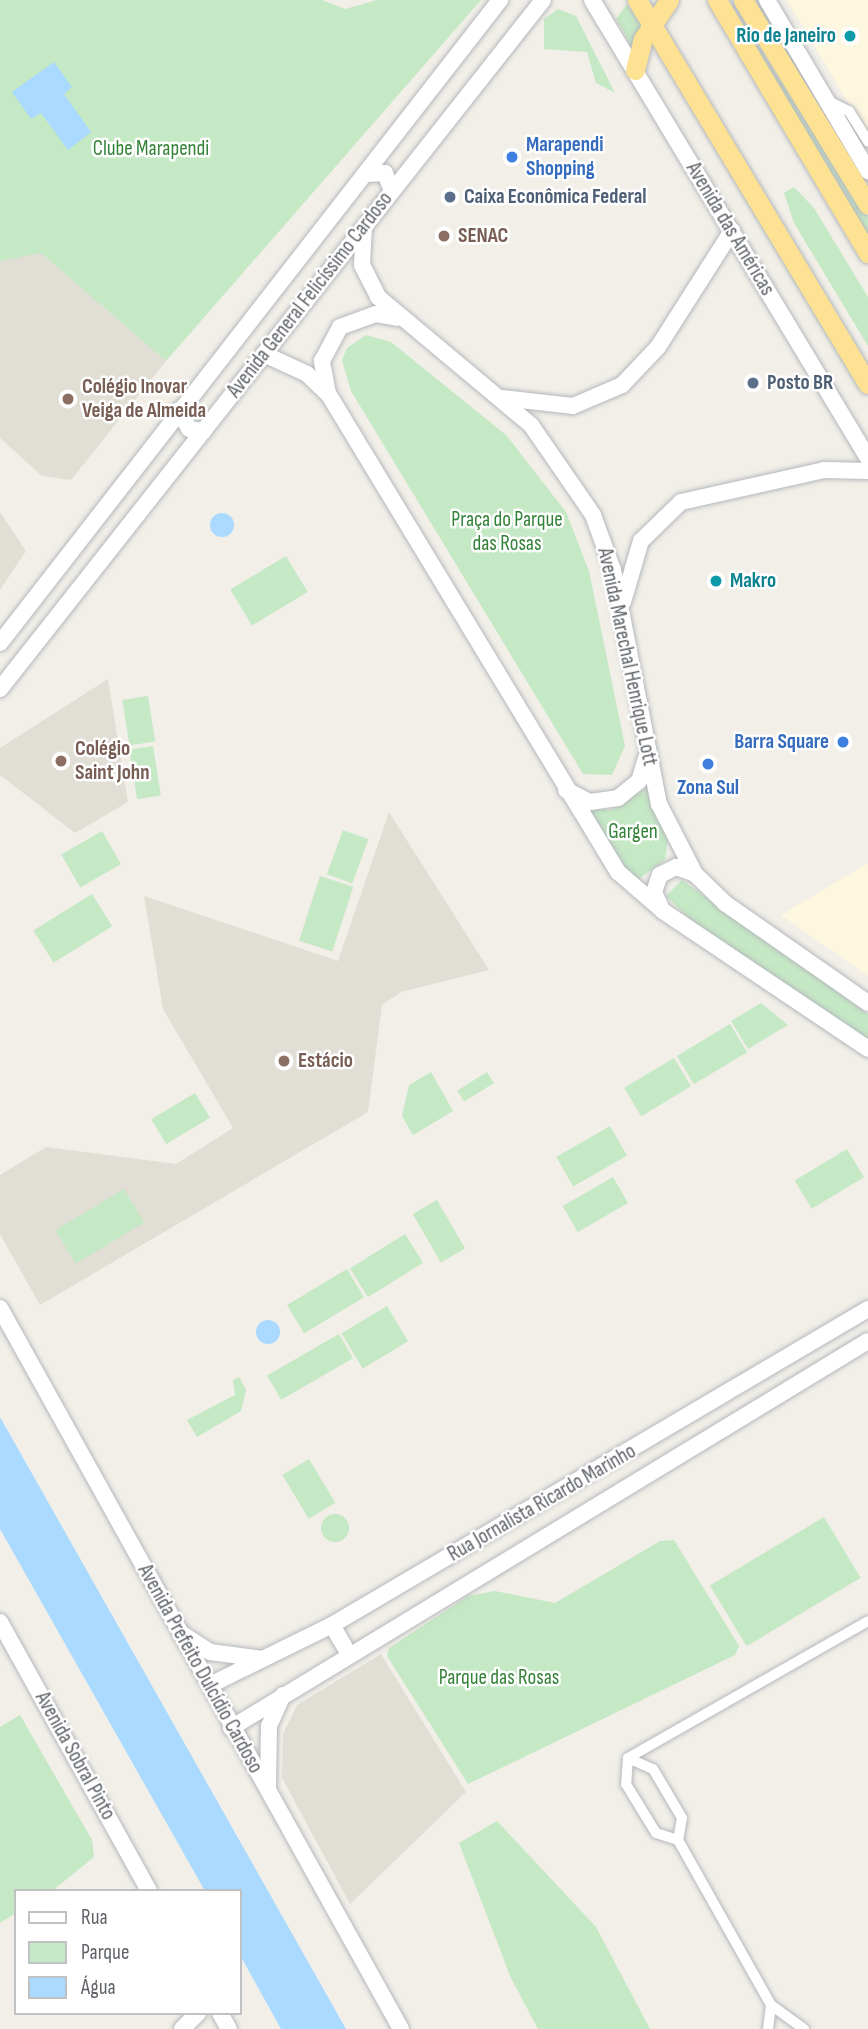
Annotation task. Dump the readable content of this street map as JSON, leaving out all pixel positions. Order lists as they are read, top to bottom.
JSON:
{
  "streets": {
    "highway": ["Avenida das Américas"],
    "street": [
      "Avenida General Felicíssimo Cardoso",
      "Avenida Marechal Henrique Lott",
      "Rua Jornalista Ricardo Marinho",
      "Avenida Prefeito Dulcídio Cardoso",
      "Avenida Sobral Pinto"
    ]
  },
  "crossings": [
    ["Avenida General Felicíssimo Cardoso", "Avenida Marechal Henrique Lott"],
    ["Rua Jornalista Ricardo Marinho", "Avenida Prefeito Dulcídio Cardoso"]
  ],
  "parks": [
    "Clube Marapendi",
    "Praça do Parque das Rosas",
    "Gargen",
    "Parque das Rosas"
  ],
  "places": [
    "Rio de Janeiro",
    "Marapendi Shopping",
    "Caixa Econômica Federal",
    "SENAC",
    "Posto BR",
    "Colégio Inovar Veiga de Almeida",
    "Makro",
    "Barra Square",
    "Colégio Saint John",
    "Zona Sul",
    "Estácio"
  ],
  "legend": ["Rua", "Parque", "Água"]
}
